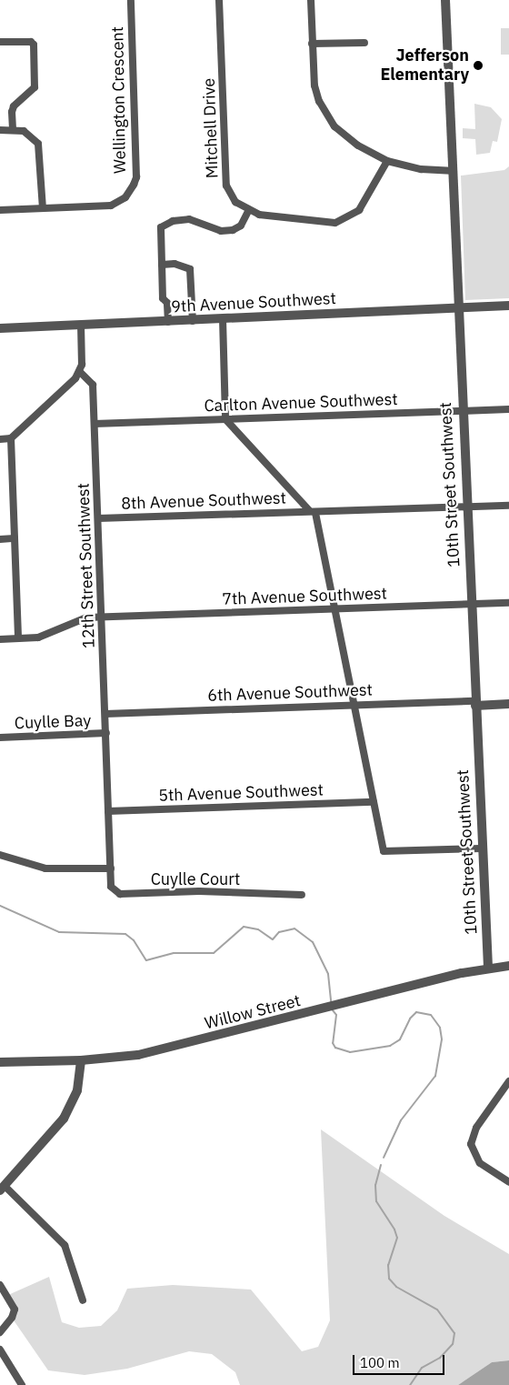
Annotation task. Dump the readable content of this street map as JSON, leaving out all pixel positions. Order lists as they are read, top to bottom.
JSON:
{
  "streets": {
    "street": [
      "Wellington Crescent",
      "Mitchell Drive",
      "9th Avenue Southwest",
      "Carlton Avenue Southwest",
      "10th Street Southwest",
      "8th Avenue Southwest",
      "12th Street Southwest",
      "7th Avenue Southwest",
      "6th Avenue Southwest",
      "Cuylle Bay",
      "5th Avenue Southwest",
      "Cuylle Court",
      "Willow Street"
    ]
  },
  "crossings": [
    ["9th Avenue Southwest", "10th Street Southwest"],
    ["Carlton Avenue Southwest", "10th Street Southwest"],
    ["Carlton Avenue Southwest", "12th Street Southwest"],
    ["10th Street Southwest", "8th Avenue Southwest"],
    ["10th Street Southwest", "7th Avenue Southwest"],
    ["10th Street Southwest", "6th Avenue Southwest"],
    ["10th Street Southwest", "Willow Street"],
    ["8th Avenue Southwest", "12th Street Southwest"],
    ["12th Street Southwest", "7th Avenue Southwest"],
    ["12th Street Southwest", "6th Avenue Southwest"],
    ["12th Street Southwest", "Cuylle Bay"],
    ["12th Street Southwest", "5th Avenue Southwest"]
  ],
  "places": ["Jefferson Elementary"],
  "scale_bar": "100 m"
}
